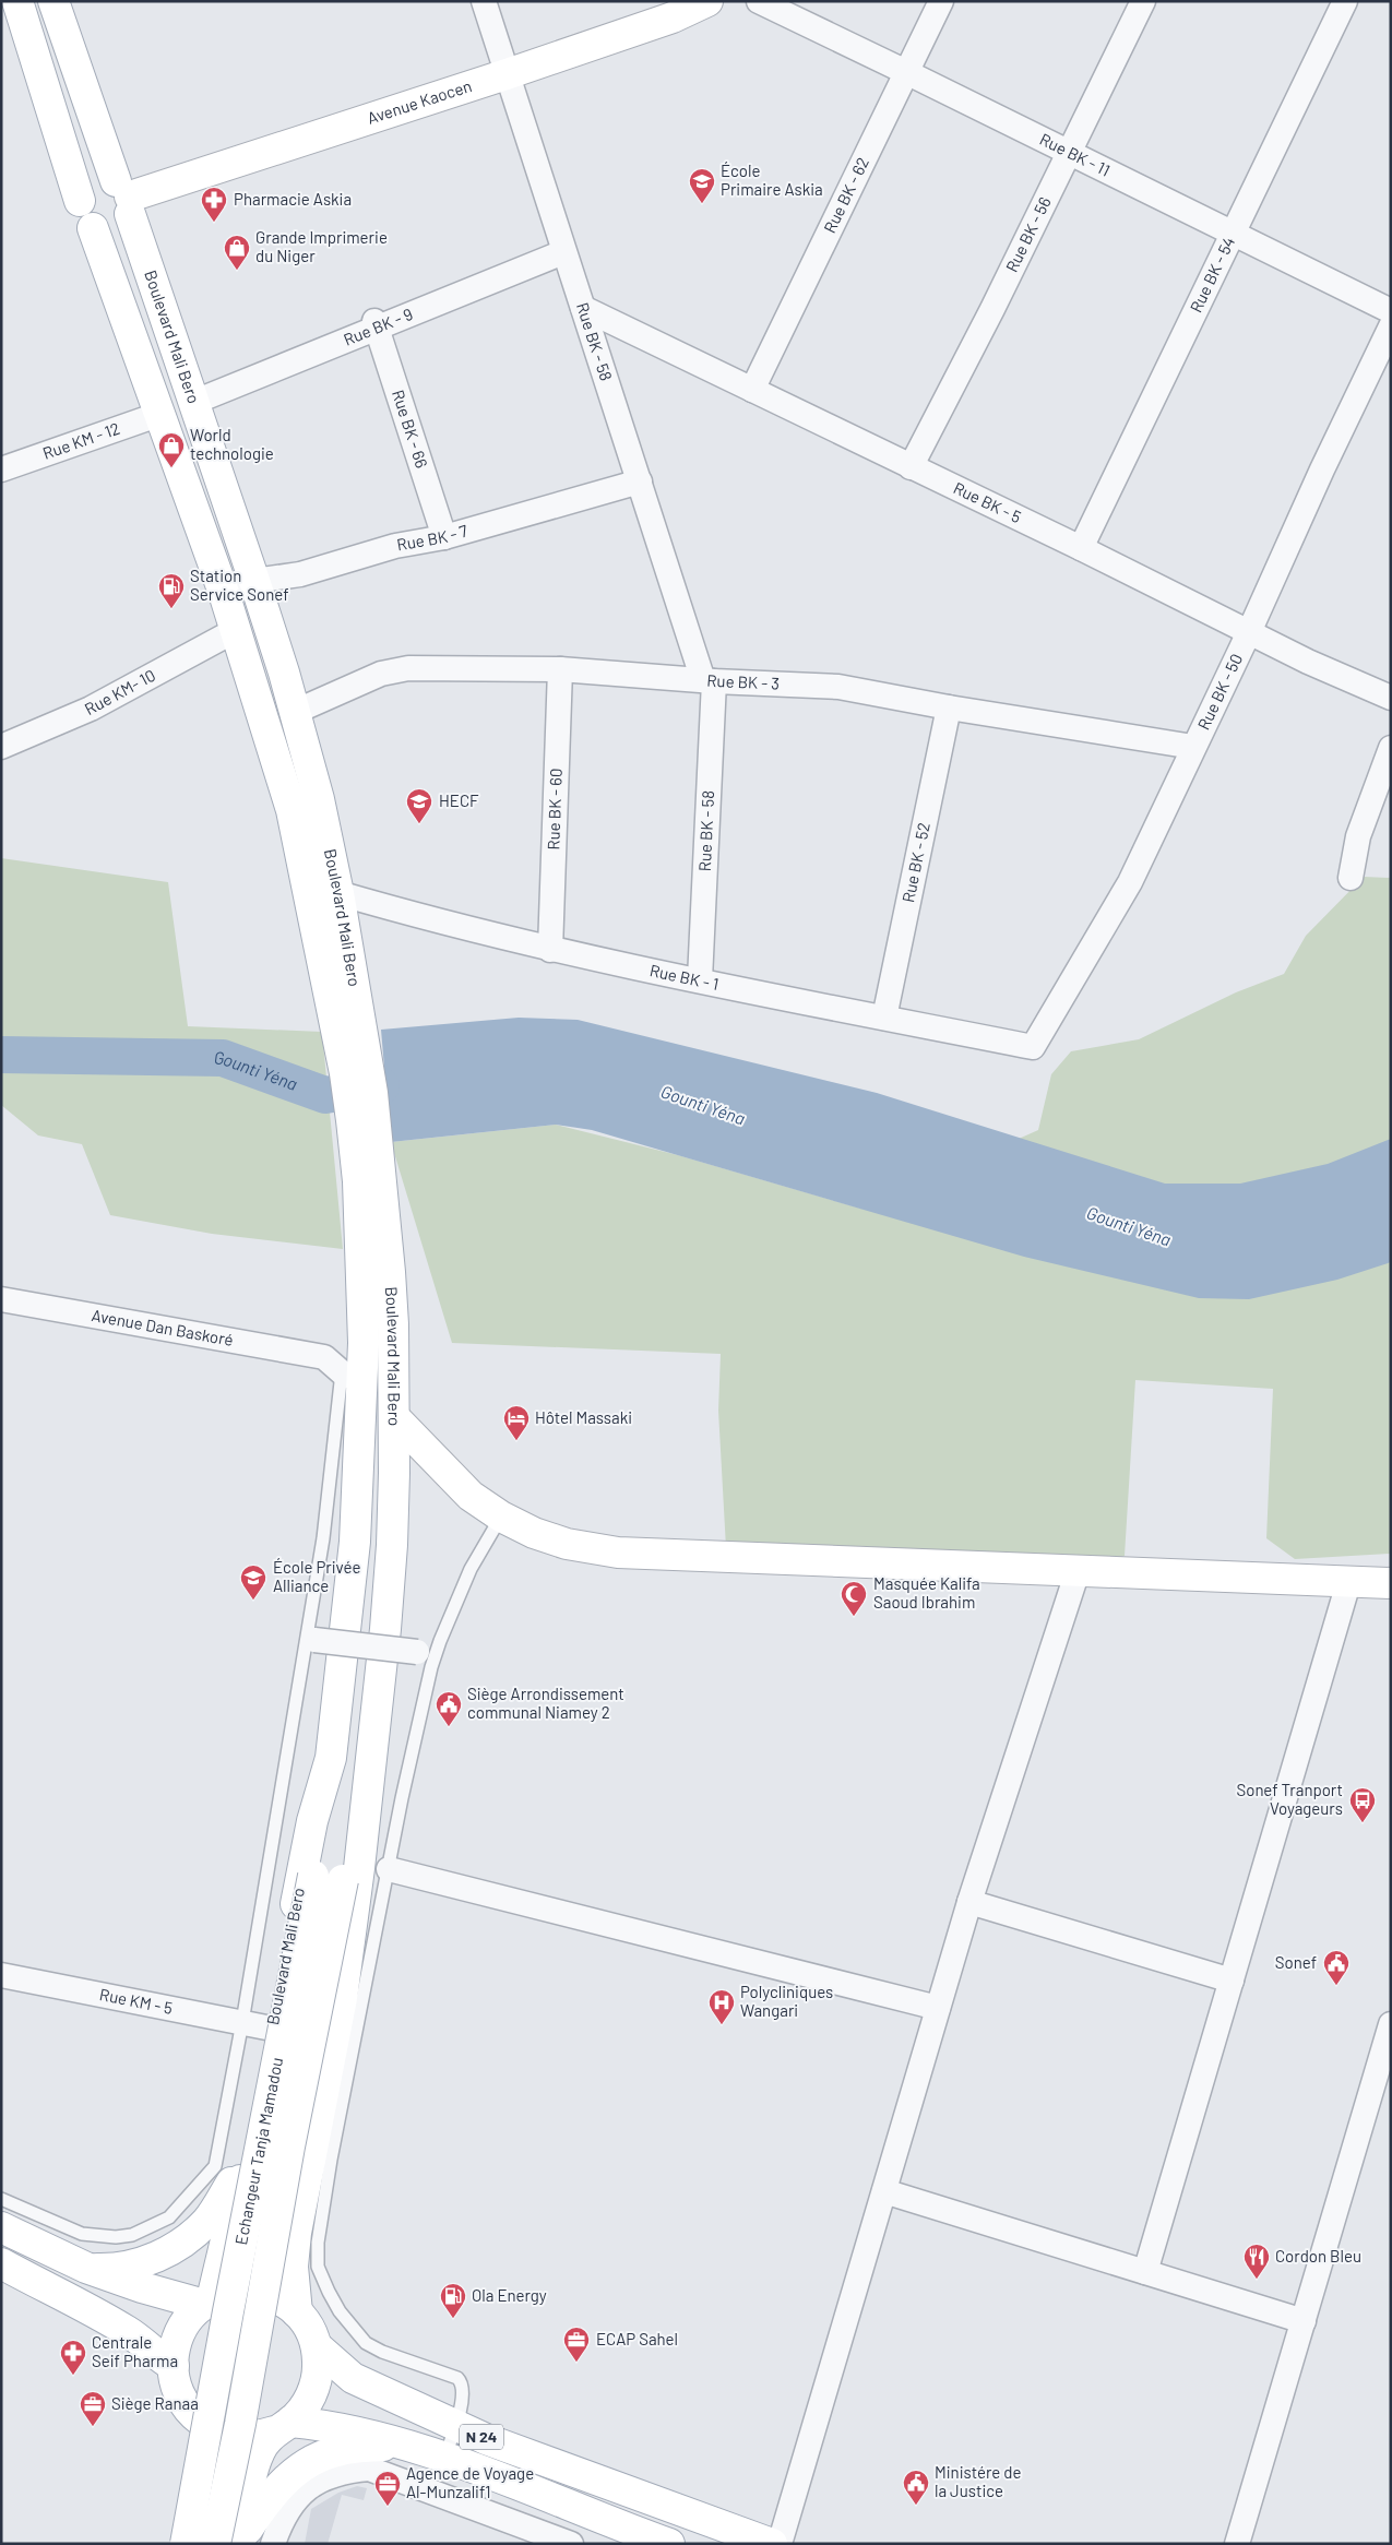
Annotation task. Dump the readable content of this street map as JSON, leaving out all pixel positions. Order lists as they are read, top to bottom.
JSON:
{
  "streets": {
    "main road": [
      "Avenue Kaocen",
      "Boulevard Mali Bero",
      "Echangeur Tanja Mamadou",
      "N 24"
    ],
    "street": [
      "Rue BK - 11",
      "Rue BK - 62",
      "Rue BK - 56",
      "Rue BK - 54",
      "Rue BK - 9",
      "Rue BK - 58",
      "Rue BK - 66",
      "Rue KM - 12",
      "Rue BK - 5",
      "Rue BK - 7",
      "Rue BK - 3",
      "Rue KM- 10",
      "Rue BK - 50",
      "Rue BK - 60",
      "Rue BK - 52",
      "Rue BK - 1",
      "Avenue Dan Baskoré",
      "Rue KM - 5"
    ]
  },
  "crossings": [
    ["Avenue Kaocen", "Boulevard Mali Bero"],
    ["Avenue Kaocen", "Rue BK - 58"],
    ["Rue BK - 11", "Rue BK - 62"],
    ["Rue BK - 11", "Rue BK - 56"],
    ["Rue BK - 11", "Rue BK - 54"],
    ["Rue BK - 62", "Rue BK - 5"],
    ["Rue BK - 56", "Rue BK - 5"],
    ["Rue BK - 54", "Rue BK - 5"],
    ["Rue BK - 9", "Boulevard Mali Bero"],
    ["Rue BK - 9", "Rue BK - 58"],
    ["Rue BK - 9", "Rue BK - 66"],
    ["Boulevard Mali Bero", "Rue KM - 12"],
    ["Boulevard Mali Bero", "Rue BK - 7"],
    ["Boulevard Mali Bero", "Rue BK - 3"],
    ["Boulevard Mali Bero", "Rue KM- 10"],
    ["Boulevard Mali Bero", "Rue BK - 1"],
    ["Boulevard Mali Bero", "Avenue Dan Baskoré"],
    ["Boulevard Mali Bero", "Rue KM - 5"],
    ["Boulevard Mali Bero", "Echangeur Tanja Mamadou"],
    ["Boulevard Mali Bero", "N 24"],
    ["Rue BK - 58", "Rue BK - 5"],
    ["Rue BK - 58", "Rue BK - 7"],
    ["Rue BK - 58", "Rue BK - 3"],
    ["Rue BK - 58", "Rue BK - 1"],
    ["Rue BK - 66", "Rue BK - 7"],
    ["Rue BK - 5", "Rue BK - 50"],
    ["Rue BK - 3", "Rue BK - 50"],
    ["Rue BK - 3", "Rue BK - 60"],
    ["Rue BK - 3", "Rue BK - 52"],
    ["Rue BK - 50", "Rue BK - 1"],
    ["Rue BK - 60", "Rue BK - 1"],
    ["Rue BK - 52", "Rue BK - 1"]
  ],
  "water": ["Gounti Yéna"],
  "places": {
    "school or university": ["École Primaire Askia", "HECF", "École Privée Alliance"],
    "pharmacy": ["Pharmacie Askia", "Centrale Seif Pharma"],
    "shop": ["Grande Imprimerie du Niger", "World technologie"],
    "fuel station": ["Station Service Sonef", "Ola Energy"],
    "hotel": ["Hôtel Massaki"],
    "mosque": ["Masquée Kalifa Saoud Ibrahim"],
    "public building": ["Siège Arrondissement communal Niamey 2", "Sonef", "Ministére de la Justice"],
    "bus stop": ["Sonef Tranport Voyageurs"],
    "hospital": ["Polycliniques Wangari"],
    "restaurant": ["Cordon Bleu"],
    "office": ["ECAP Sahel", "Siège Ranaa", "Agence de Voyage Al-Munzalif1"]
  }
}
